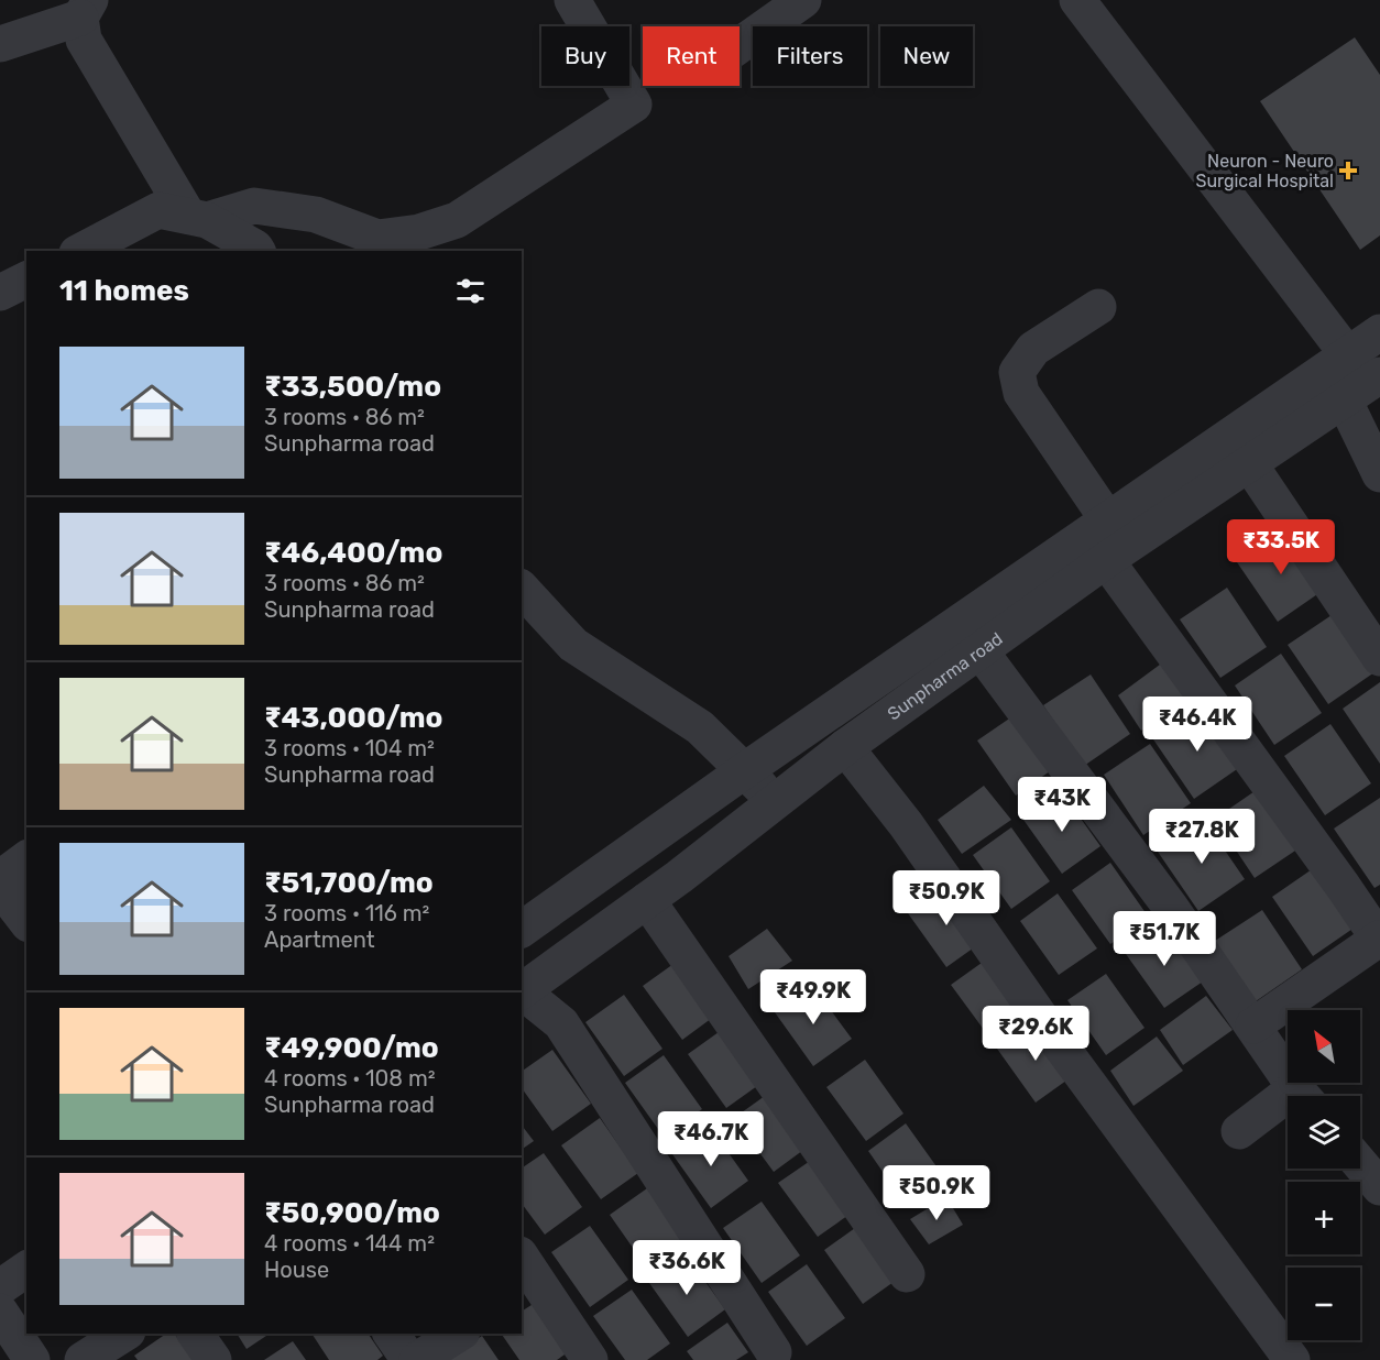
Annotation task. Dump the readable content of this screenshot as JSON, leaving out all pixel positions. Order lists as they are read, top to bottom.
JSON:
{
  "streets": {
    "street": ["Sunpharma road"]
  },
  "places": {
    "health": ["Neuron - Neuro Surgical Hospital"]
  },
  "north": "top left",
  "page": {
    "chip": [
      "Buy",
      "Rent",
      "Filters",
      "New"
    ],
    "heading": "11 homes",
    "list": [
      {
        "name": "₹33,500/mo",
        "note": "3 rooms · 86 m² · Sunpharma road"
      },
      {
        "name": "₹46,400/mo",
        "note": "3 rooms · 86 m² · Sunpharma road"
      },
      {
        "name": "₹43,000/mo",
        "note": "3 rooms · 104 m² · Sunpharma road"
      },
      {
        "name": "₹51,700/mo",
        "note": "3 rooms · 116 m² · Apartment"
      },
      {
        "name": "₹49,900/mo",
        "note": "4 rooms · 108 m² · Sunpharma road"
      },
      {
        "name": "₹50,900/mo",
        "note": "4 rooms · 144 m² · House"
      }
    ],
    "price": [
      "₹33.5K",
      "₹46.4K",
      "₹43K",
      "₹27.8K",
      "₹50.9K",
      "₹51.7K",
      "₹49.9K",
      "₹29.6K",
      "₹46.7K",
      "₹50.9K",
      "₹36.6K"
    ],
    "map_buttons": ["+", "−"]
  }
}
